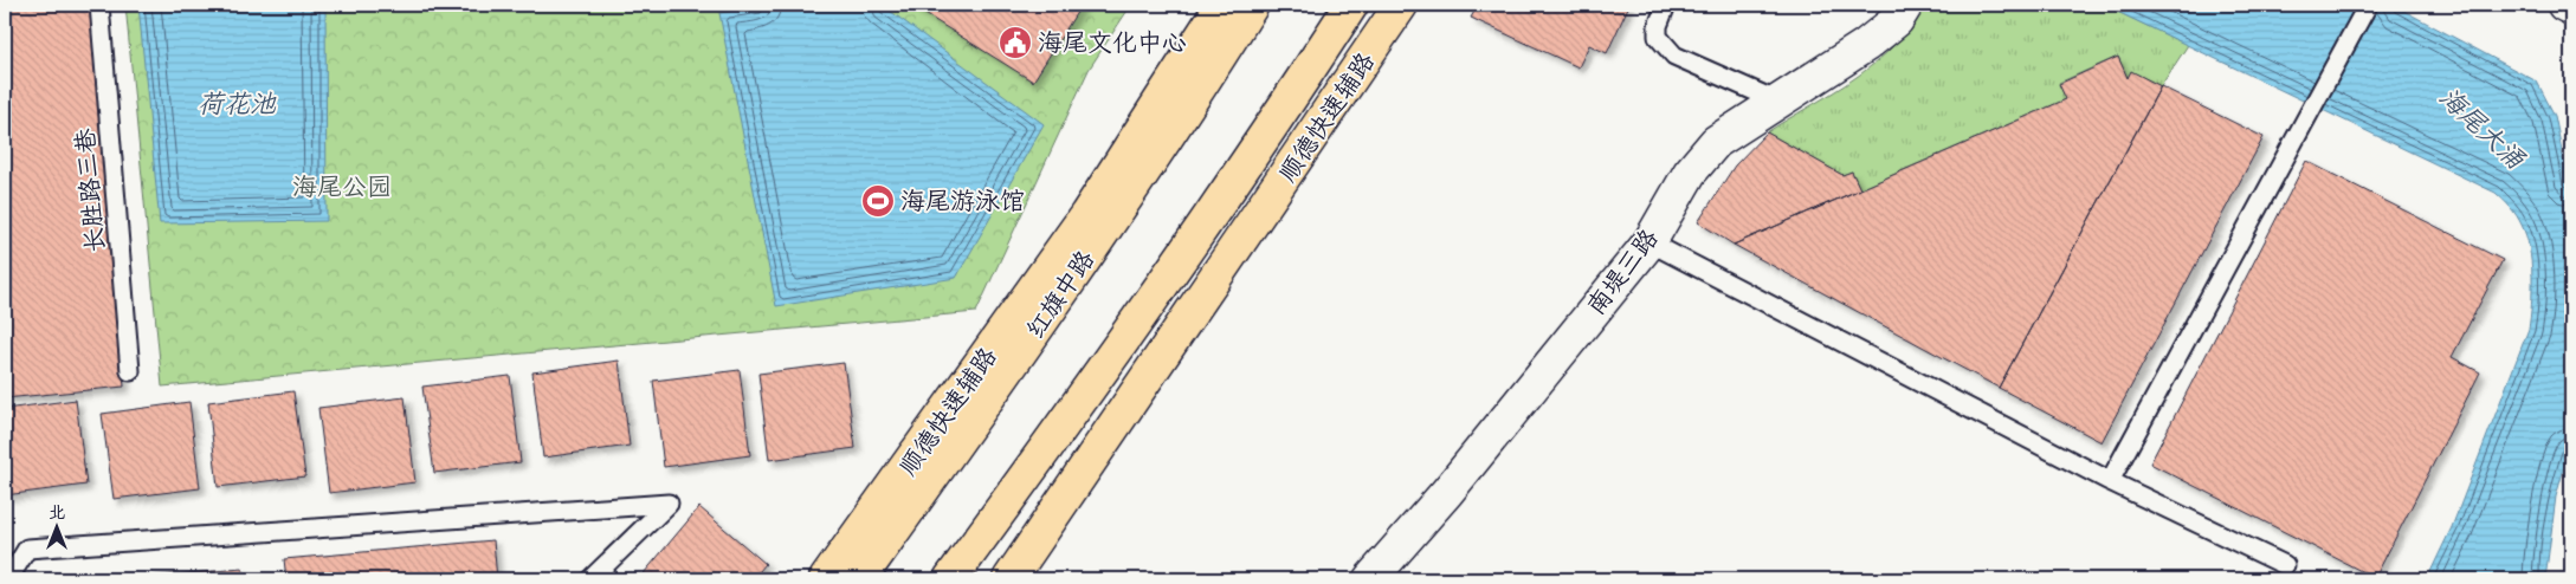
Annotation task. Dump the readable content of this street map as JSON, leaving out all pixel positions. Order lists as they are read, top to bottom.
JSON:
{
  "streets": {
    "main road": ["顺德快速辅路", "红旗中路"],
    "street": ["南堤三路"],
    "lane": ["长胜路三巷"]
  },
  "water": ["荷花池", "海尾大涌"],
  "parks": ["海尾公园"],
  "places": {
    "public building": ["海尾文化中心"],
    "sports": ["海尾游泳馆"]
  },
  "north": "top"
}
